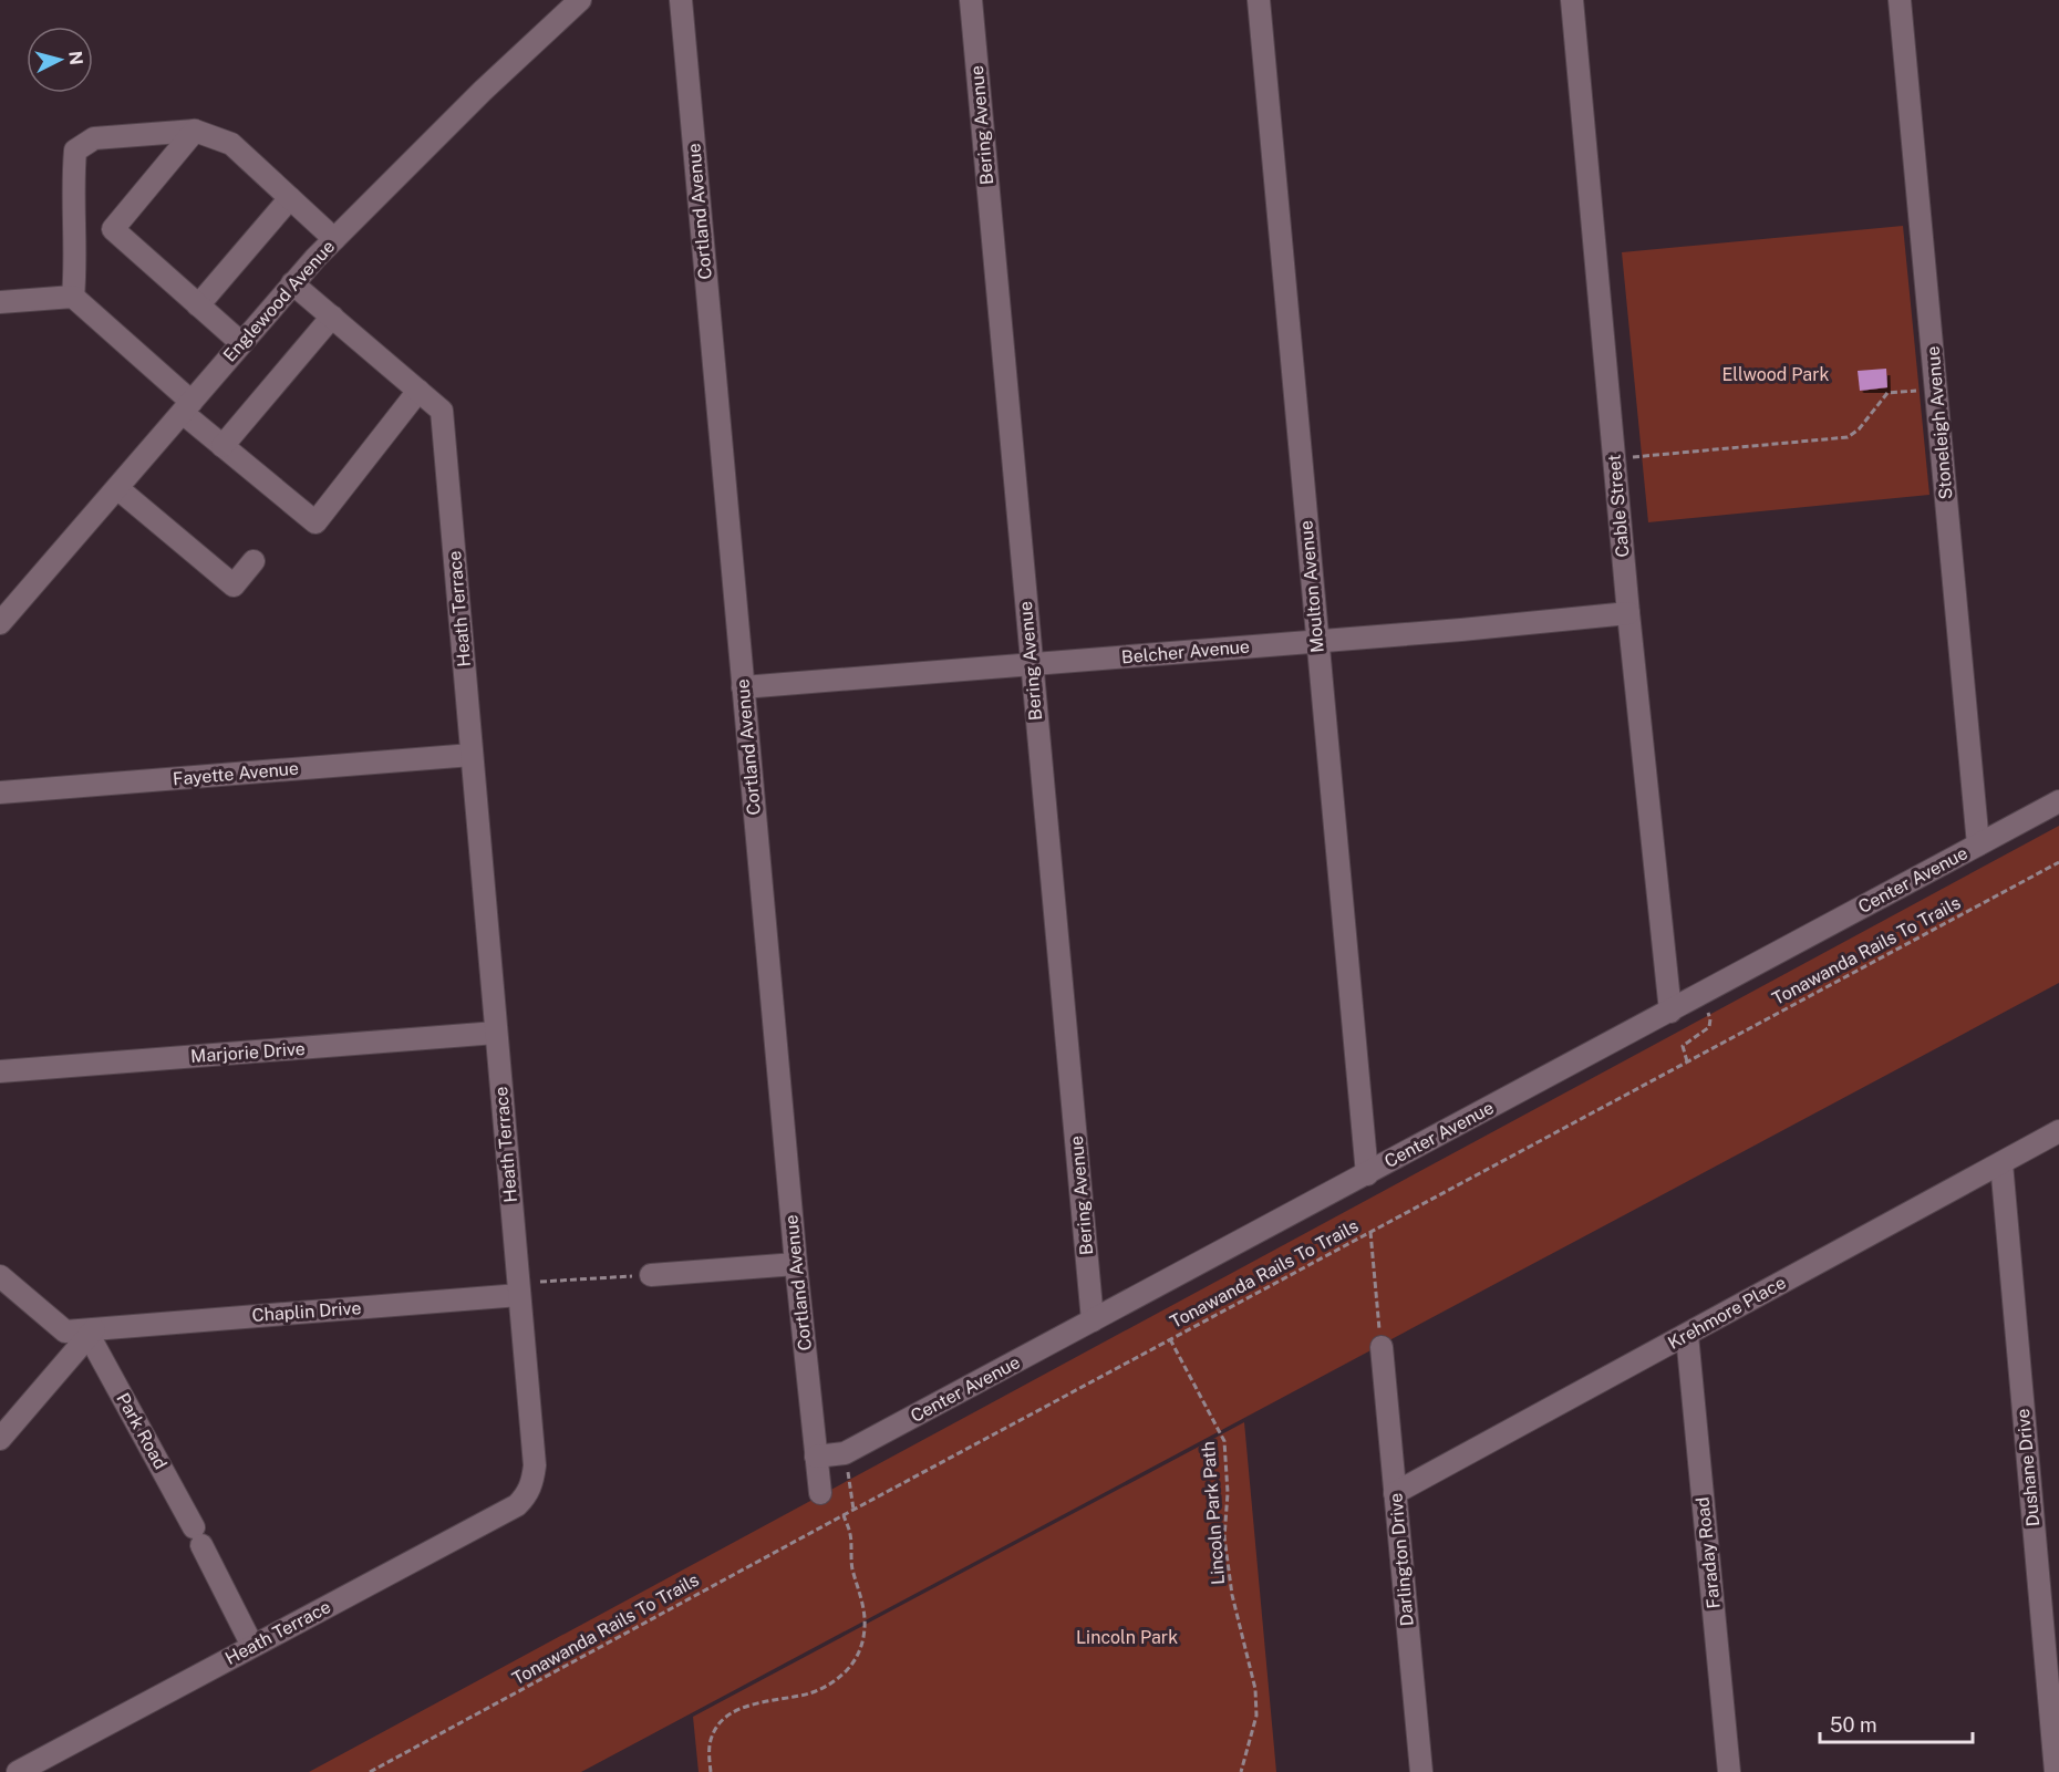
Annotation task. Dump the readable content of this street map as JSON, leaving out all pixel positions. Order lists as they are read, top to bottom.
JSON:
{
  "streets": {
    "street": [
      "Bering Avenue",
      "Cortland Avenue",
      "Englewood Avenue",
      "Stoneleigh Avenue",
      "Cable Street",
      "Moulton Avenue",
      "Heath Terrace",
      "Belcher Avenue",
      "Fayette Avenue",
      "Center Avenue",
      "Marjorie Drive",
      "Chaplin Drive",
      "Krehmore Place",
      "Park Road",
      "Dushane Drive",
      "Faraday Road",
      "Darlington Drive"
    ],
    "path": ["Tonawanda Rails To Trails", "Lincoln Park Path"]
  },
  "crossings": [
    ["Bering Avenue", "Belcher Avenue"],
    ["Bering Avenue", "Center Avenue"],
    ["Cortland Avenue", "Belcher Avenue"],
    ["Cortland Avenue", "Center Avenue"],
    ["Englewood Avenue", "Heath Terrace"],
    ["Stoneleigh Avenue", "Center Avenue"],
    ["Cable Street", "Belcher Avenue"],
    ["Cable Street", "Center Avenue"],
    ["Moulton Avenue", "Belcher Avenue"],
    ["Moulton Avenue", "Center Avenue"],
    ["Heath Terrace", "Fayette Avenue"],
    ["Heath Terrace", "Marjorie Drive"],
    ["Heath Terrace", "Chaplin Drive"],
    ["Heath Terrace", "Park Road"],
    ["Tonawanda Rails To Trails", "Lincoln Park Path"],
    ["Chaplin Drive", "Park Road"],
    ["Krehmore Place", "Dushane Drive"],
    ["Krehmore Place", "Faraday Road"],
    ["Krehmore Place", "Darlington Drive"]
  ],
  "parks": ["Ellwood Park", "Lincoln Park"],
  "scale_bar": "50 m",
  "north": "right"
}
